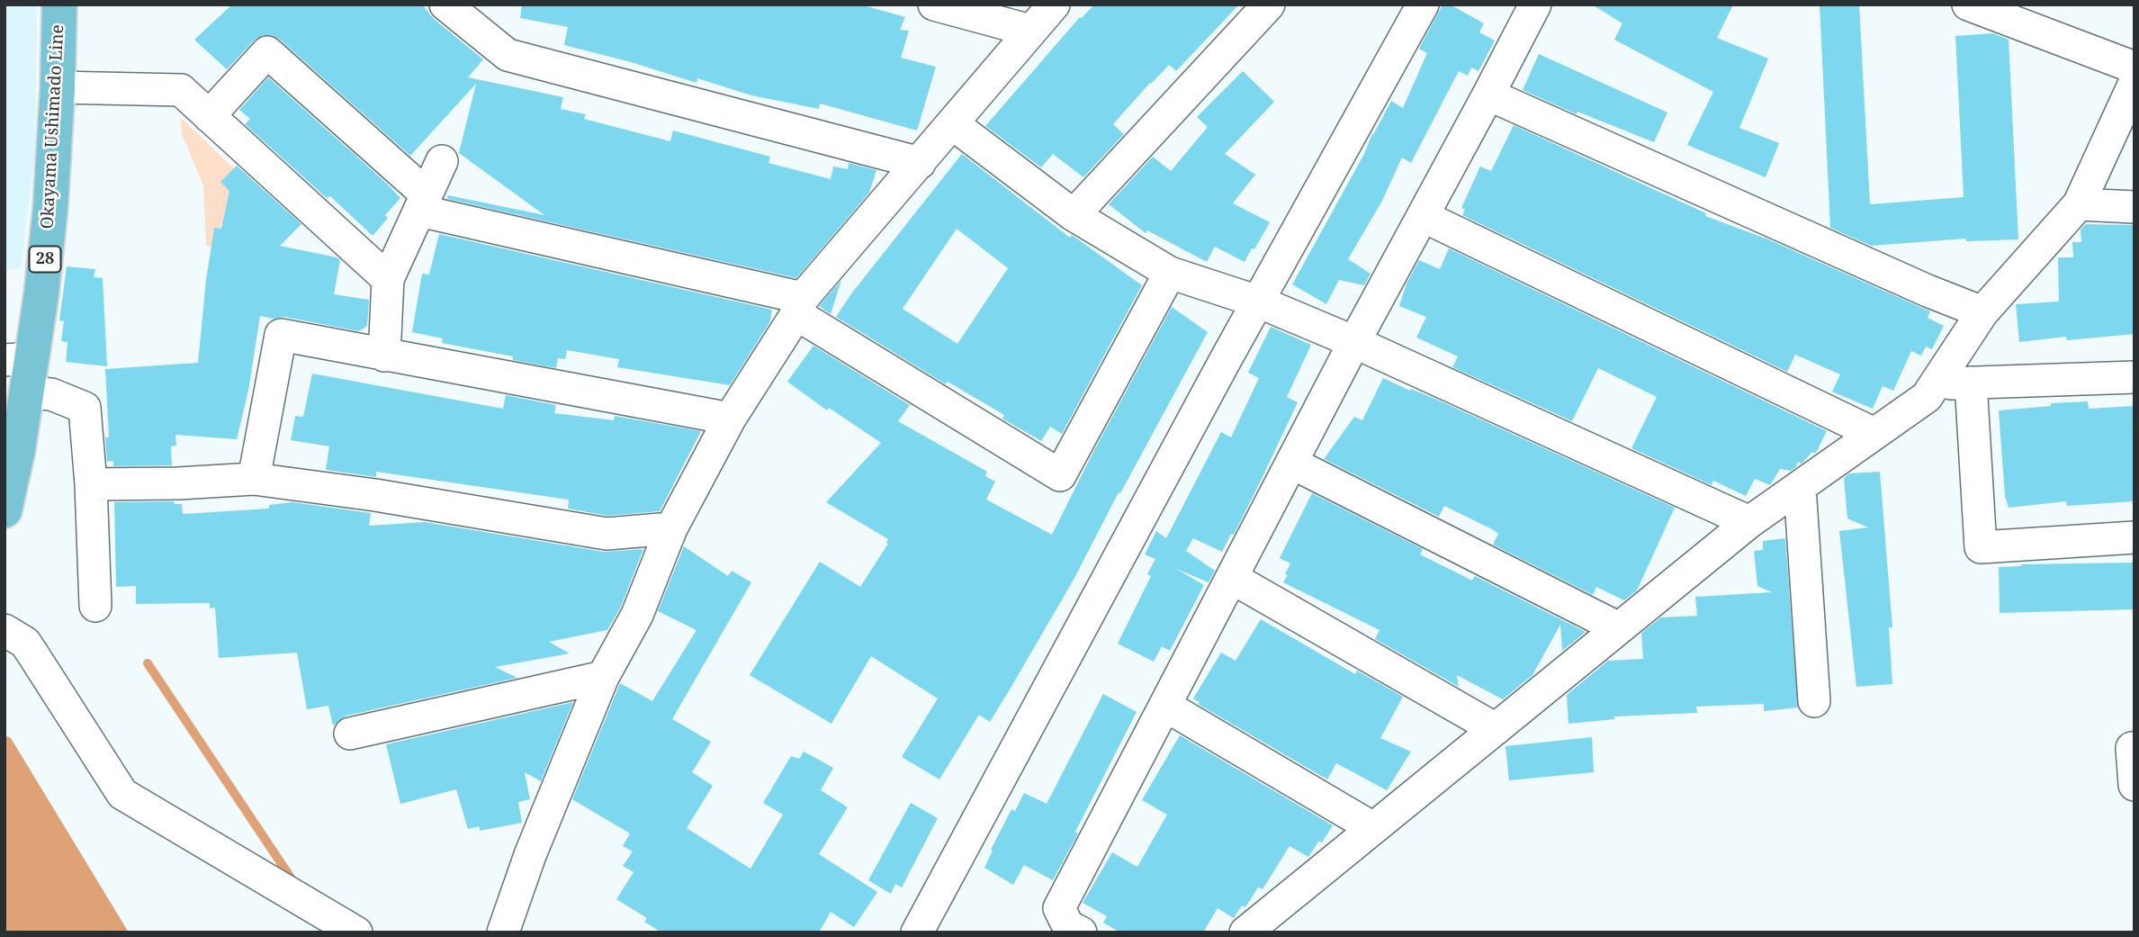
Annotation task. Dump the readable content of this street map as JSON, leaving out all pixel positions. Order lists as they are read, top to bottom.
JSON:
{
  "streets": {
    "main road": ["Okayama Ushimado Line", "28"]
  }
}
